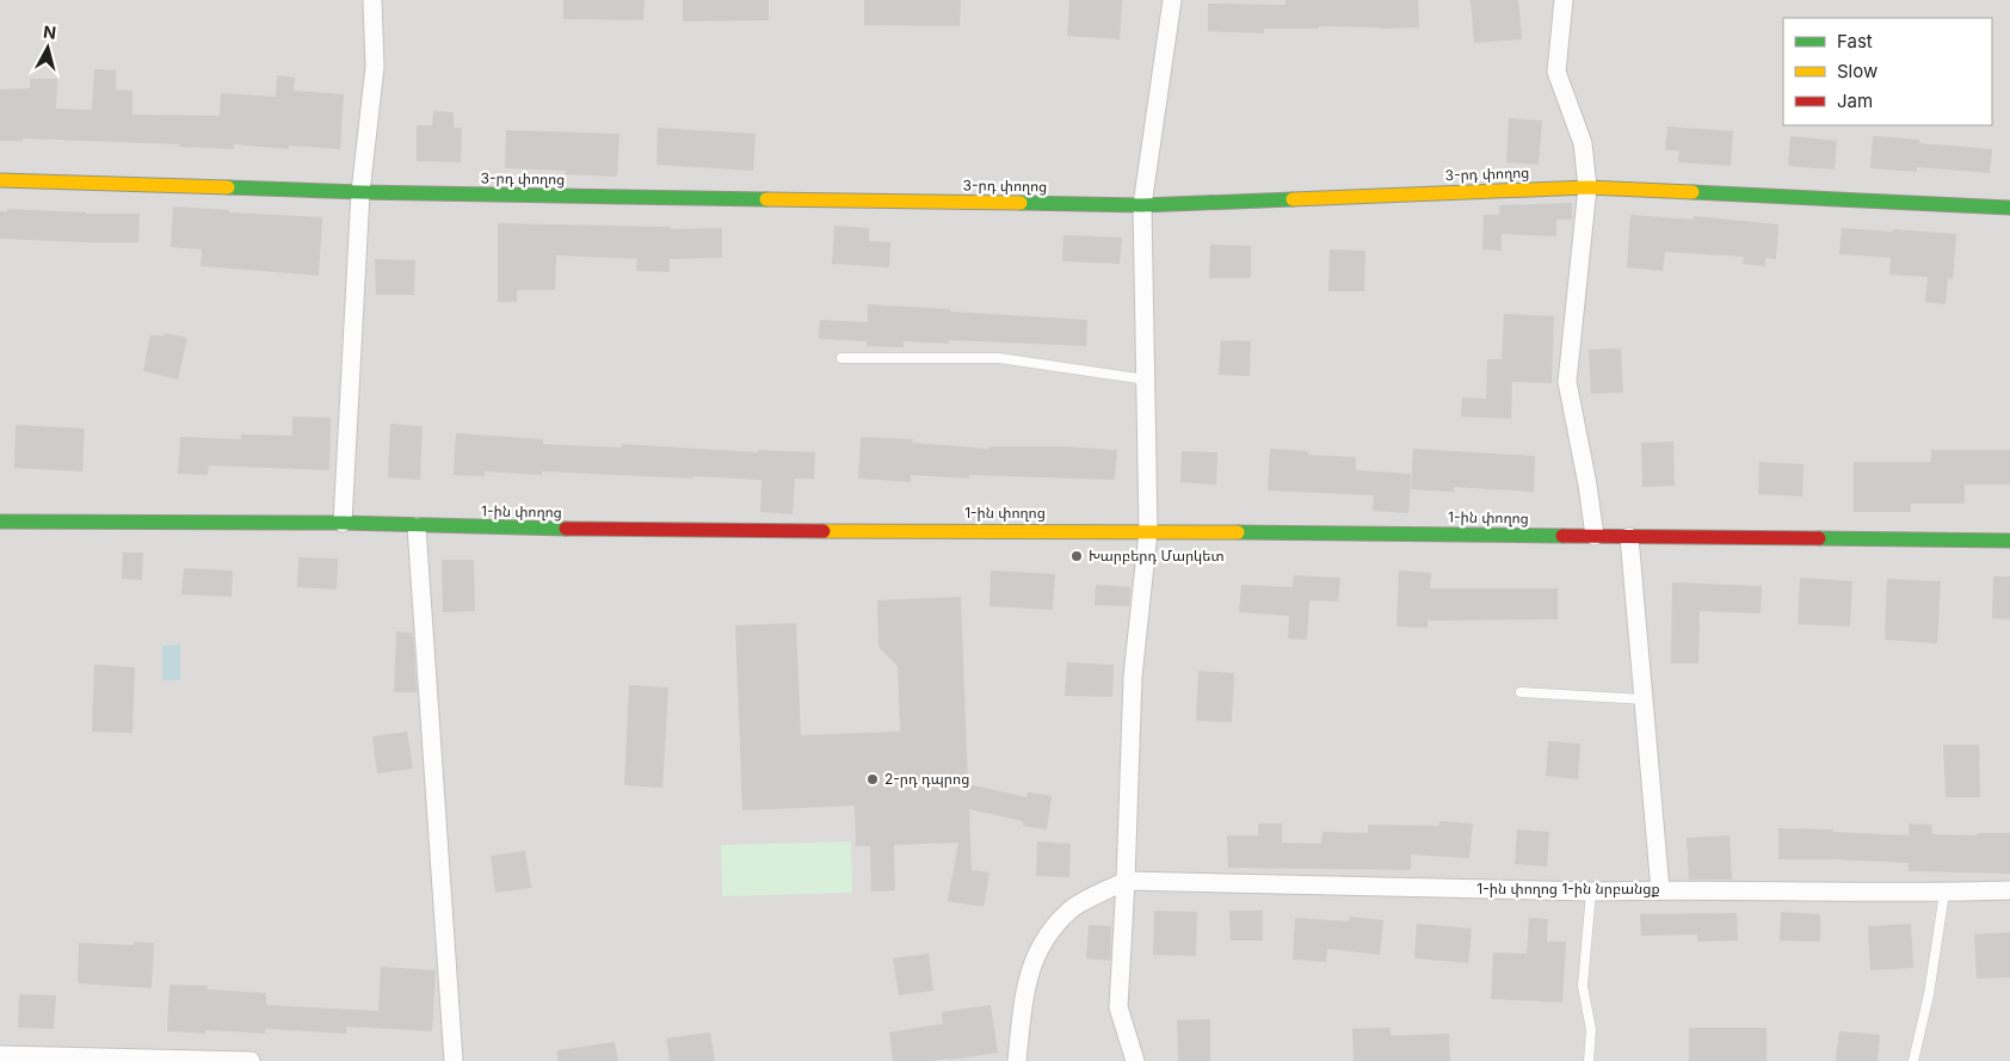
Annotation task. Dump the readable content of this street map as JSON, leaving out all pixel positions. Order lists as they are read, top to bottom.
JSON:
{
  "streets": {
    "main road": ["3-րդ փողոց", "1-ին փողոց"],
    "street": ["1-ին փողոց 1-ին նրբանցք"]
  },
  "places": ["Խարբերդ Մարկետ", "2-րդ դպրոց"],
  "legend": ["Fast", "Slow", "Jam"],
  "north": "top"
}
